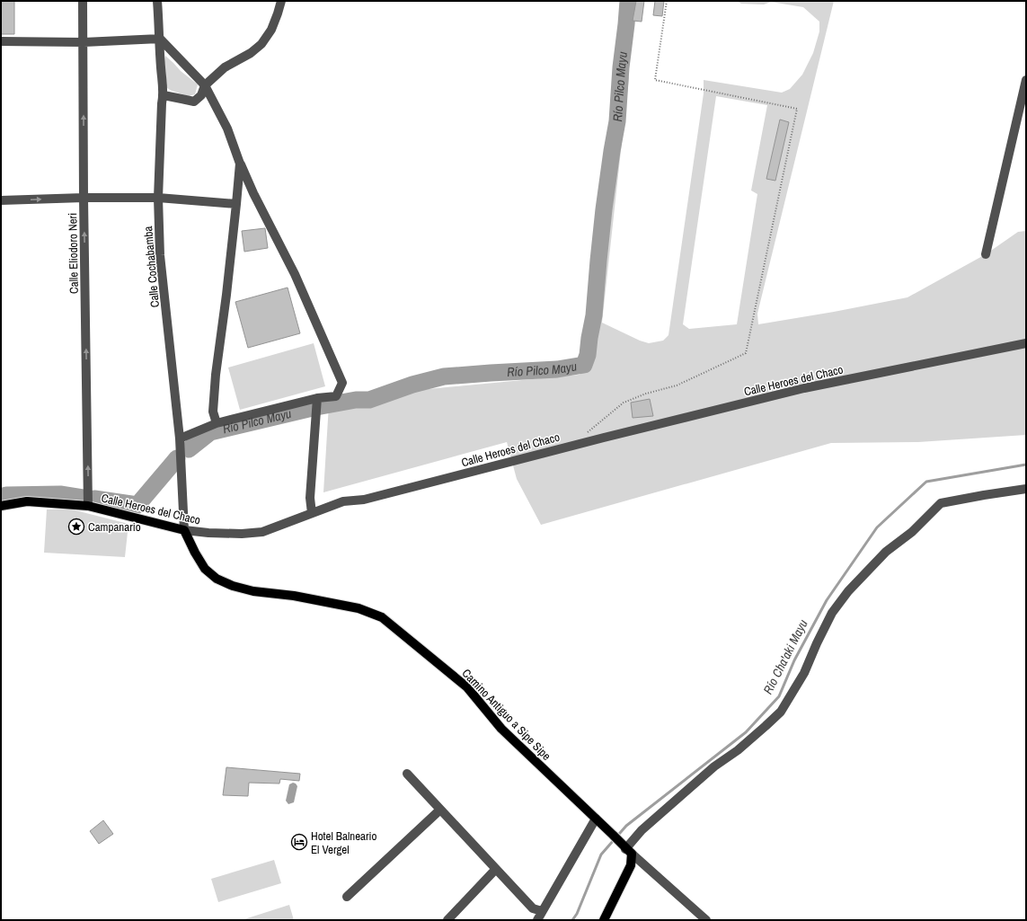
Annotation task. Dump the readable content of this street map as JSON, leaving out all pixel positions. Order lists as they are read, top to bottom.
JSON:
{
  "streets": {
    "main road": ["Calle Heroes del Chaco", "Camino Antiguo a Sipe Sipe"],
    "street": ["Calle Eliodoro Neri", "Calle Cochabamba"]
  },
  "crossings": [
    ["Calle Eliodoro Neri", "Calle Heroes del Chaco"],
    ["Calle Cochabamba", "Calle Heroes del Chaco"],
    ["Calle Cochabamba", "Camino Antiguo a Sipe Sipe"],
    ["Calle Heroes del Chaco", "Camino Antiguo a Sipe Sipe"]
  ],
  "one_way": ["Calle Eliodoro Neri"],
  "water": ["Río Pilco Mayu", "Río Cha'aki Mayu"],
  "places": {
    "place": ["Campanario"],
    "hotel": ["Hotel Balneario El Vergel"]
  }
}
